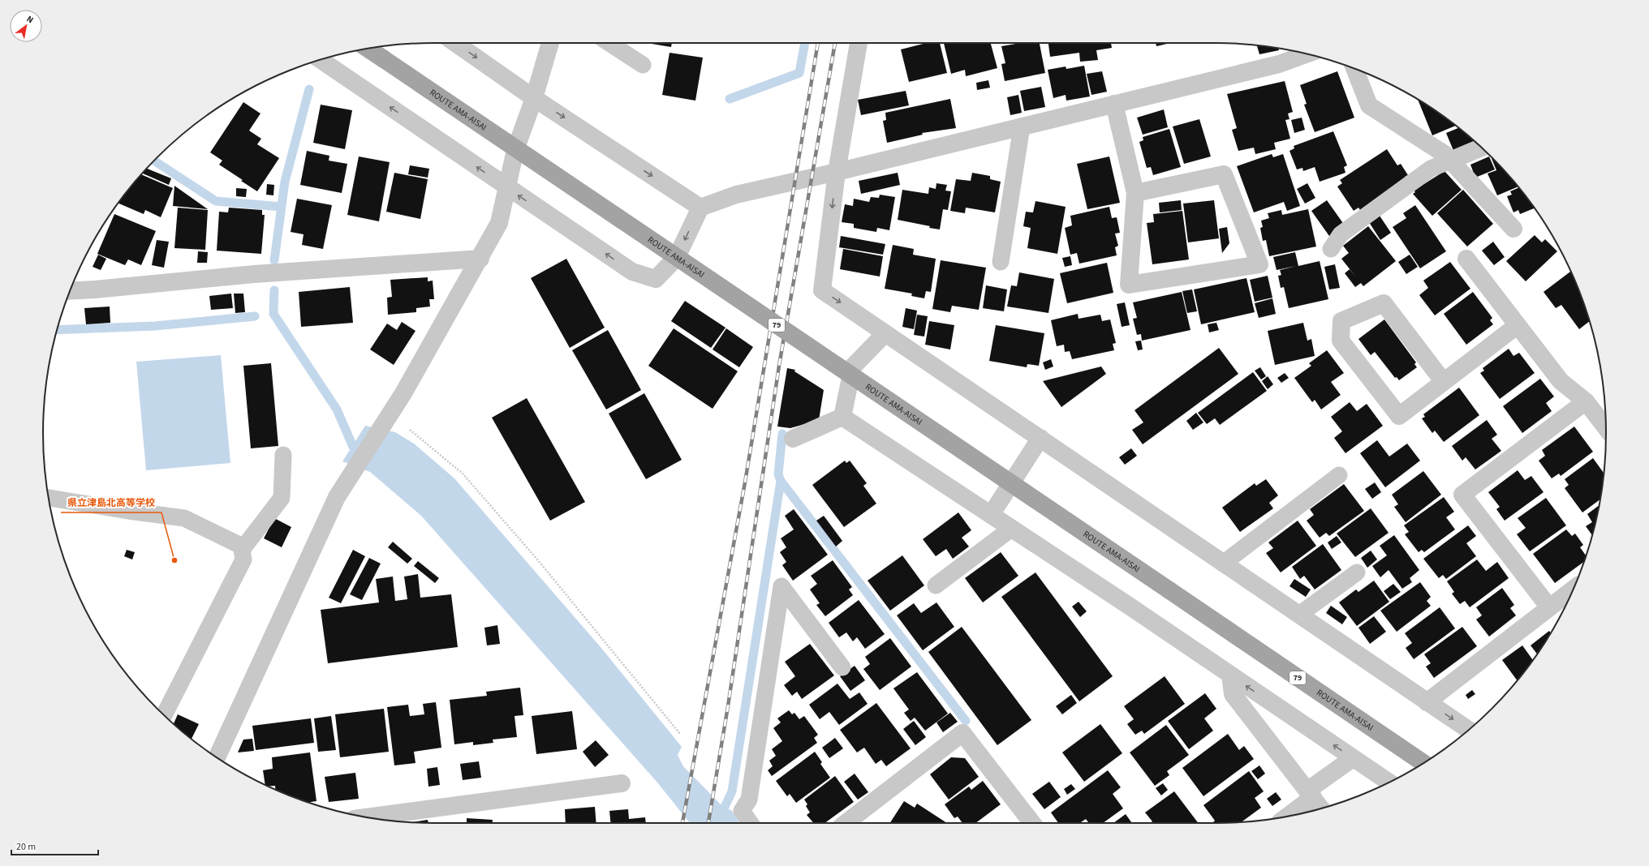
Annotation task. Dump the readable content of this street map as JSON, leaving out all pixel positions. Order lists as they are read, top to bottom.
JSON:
{
  "streets": {
    "main road": ["ROUTE AMA-AISAI", "79"]
  },
  "places": ["県立津島北高等学校"],
  "scale_bar": "20 m",
  "north": "top right"
}
